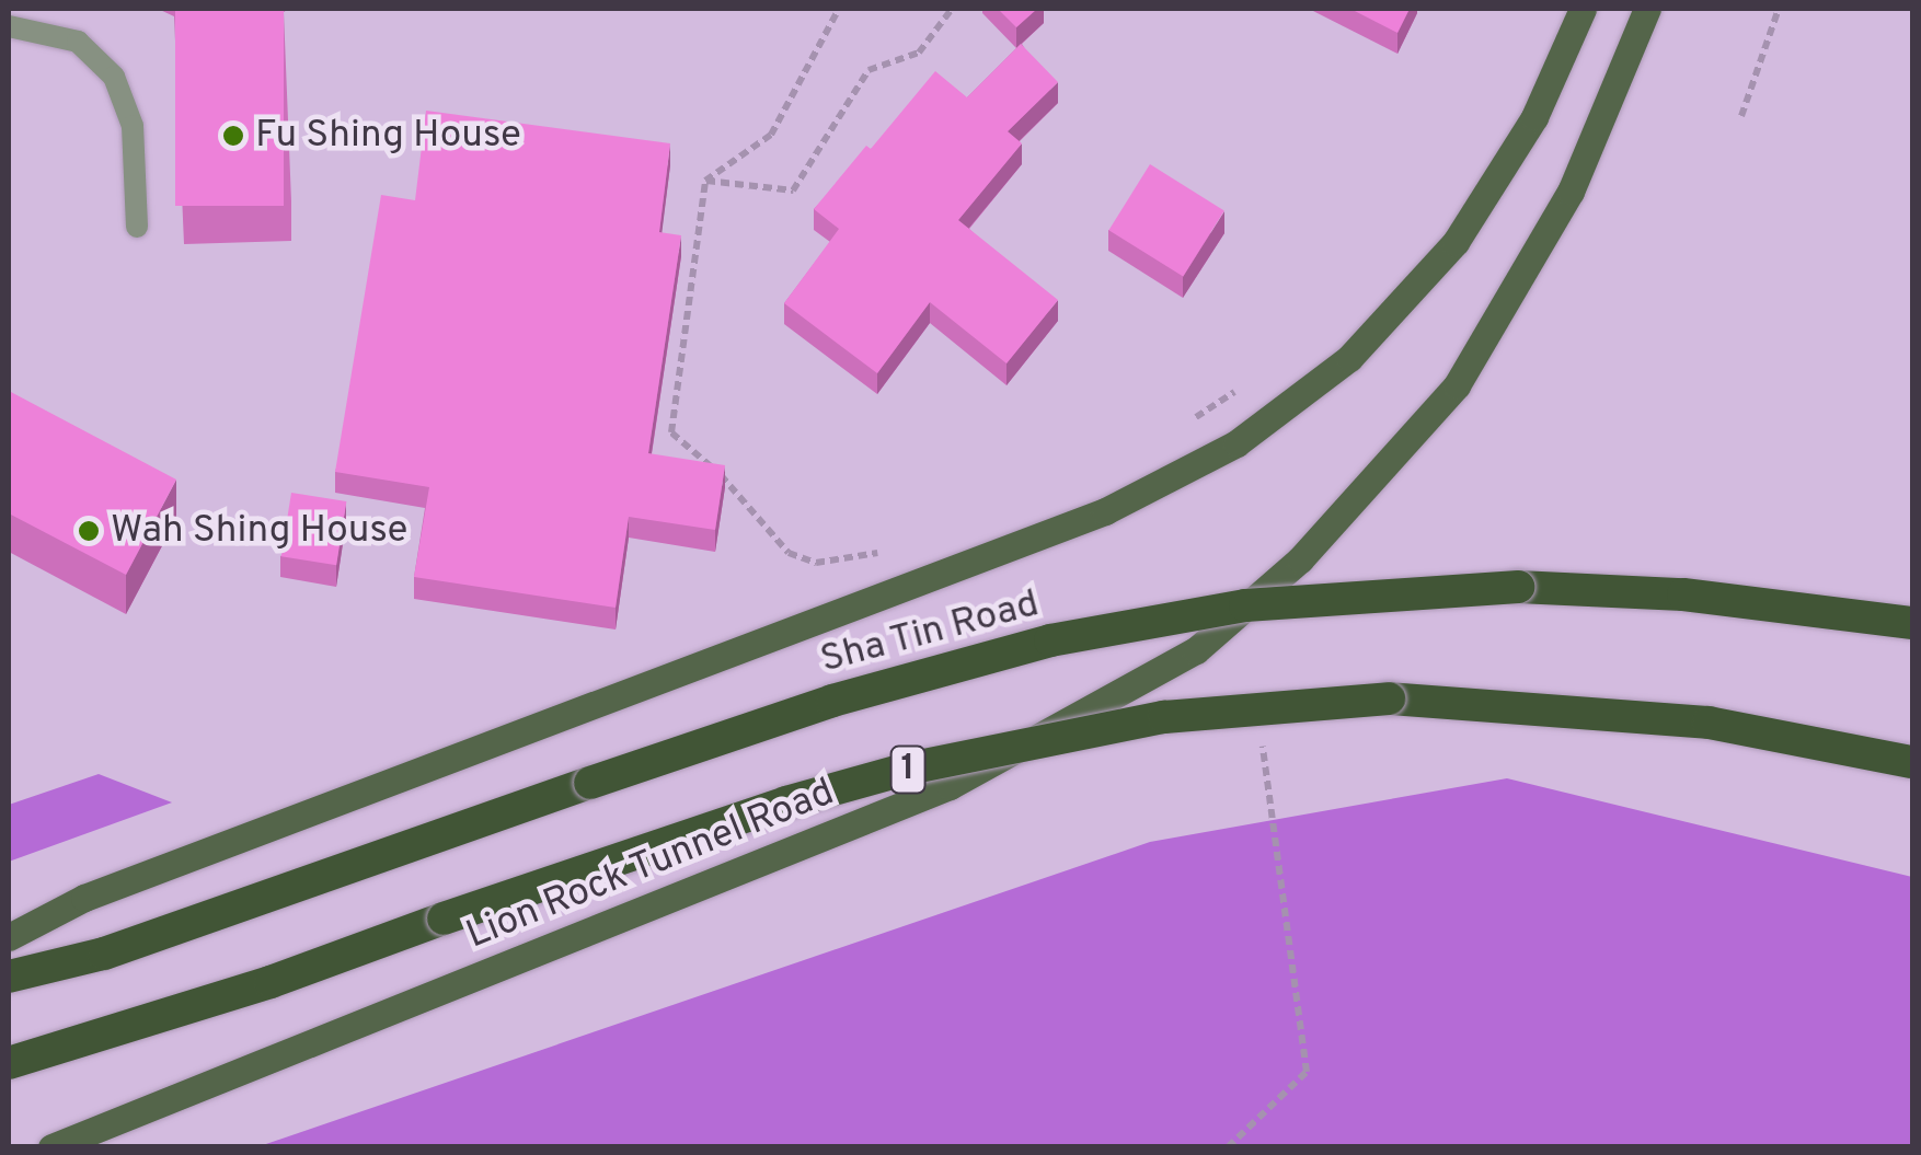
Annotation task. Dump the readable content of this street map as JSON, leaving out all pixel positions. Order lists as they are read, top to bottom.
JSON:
{
  "streets": {
    "highway": ["Sha Tin Road", "1"],
    "main road": ["Lion Rock Tunnel Road"]
  },
  "places": ["Fu Shing House", "Wah Shing House"]
}
